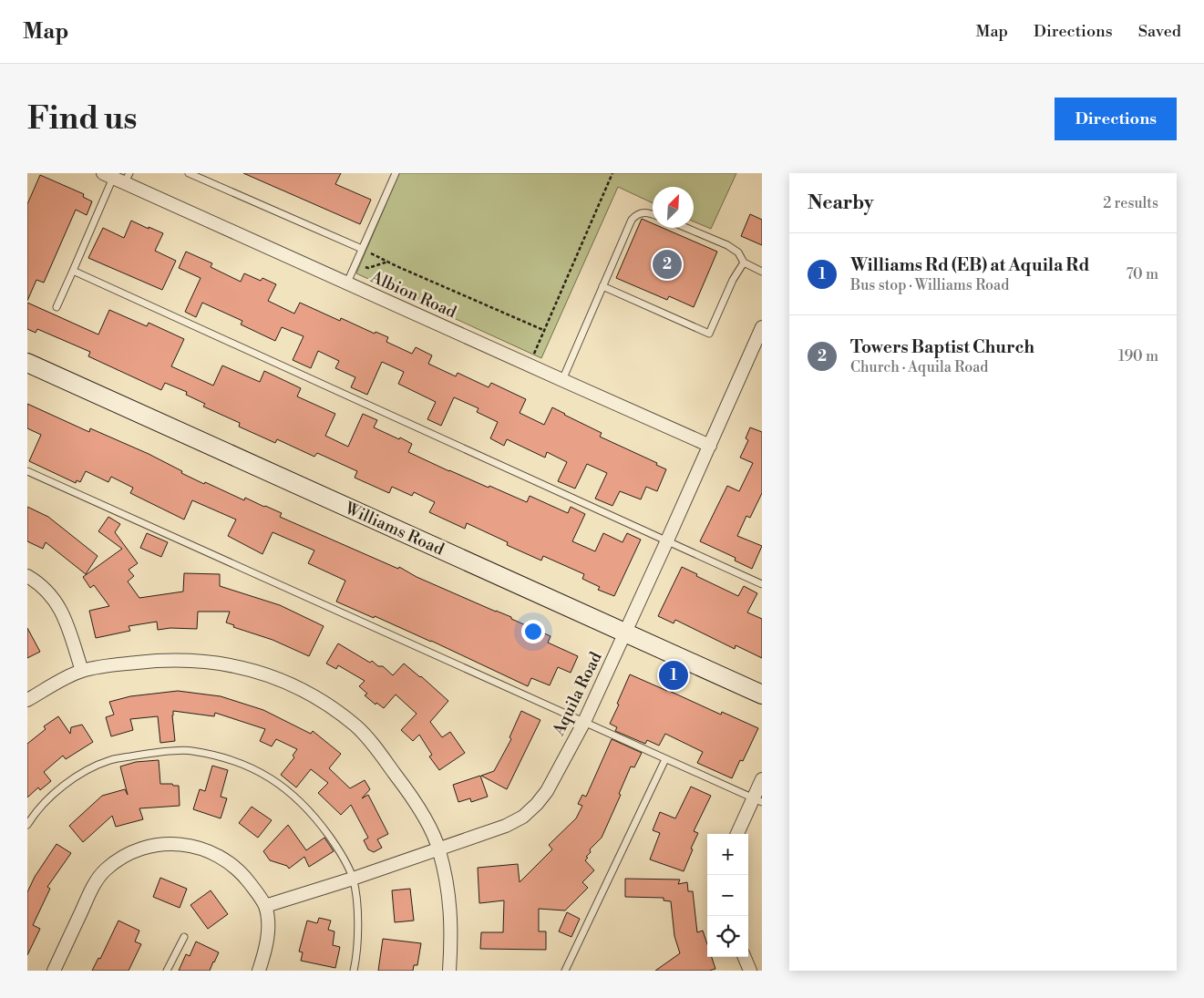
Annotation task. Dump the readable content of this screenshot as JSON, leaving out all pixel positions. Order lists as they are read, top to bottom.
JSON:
{
  "streets": {
    "street": ["Albion Road", "Williams Road", "Aquila Road"]
  },
  "crossings": [
    ["Albion Road", "Aquila Road"],
    ["Williams Road", "Aquila Road"]
  ],
  "north": "top right",
  "page": {
    "header": "Map",
    "nav": ["Map", "Directions", "Saved"],
    "buttons": "Directions",
    "title": "Find us",
    "heading": ["Nearby", "2 results"],
    "list": [
      {
        "mark": "1",
        "name": "Williams Rd (EB) at Aquila Rd",
        "note": "Bus stop · Williams Road",
        "value": "70 m"
      },
      {
        "mark": "2",
        "name": "Towers Baptist Church",
        "note": "Church · Aquila Road",
        "value": "190 m"
      }
    ],
    "pins": ["2", "1"],
    "map_buttons": ["+", "−"]
  }
}
